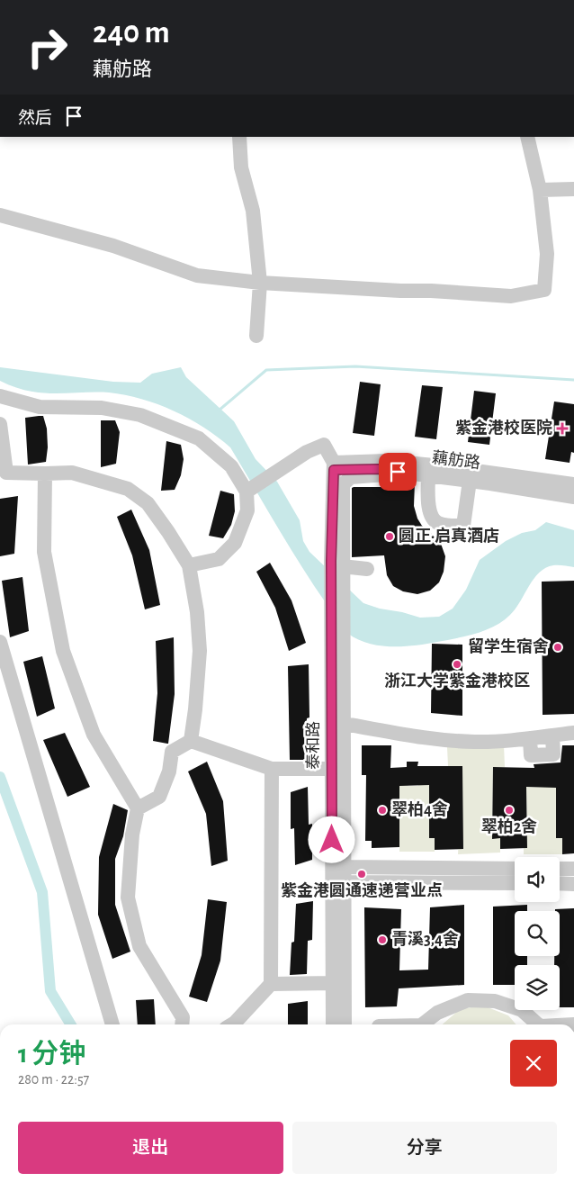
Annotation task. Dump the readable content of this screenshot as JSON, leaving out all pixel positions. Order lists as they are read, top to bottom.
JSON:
{
  "streets": {
    "street": ["藕舫路", "泰和路"]
  },
  "crossings": [
    ["藕舫路", "泰和路"]
  ],
  "places": {
    "health": ["紫金港校医院"],
    "other": [
      "圆正·启真酒店",
      "留学生宿舍",
      "浙江大学紫金港校区",
      "翠柏4舍",
      "翠柏2舍",
      "紫金港圆通速递营业点",
      "青溪3,4舍"
    ]
  },
  "page": {
    "turn": ["240 m", "藕舫路"],
    "then": "然后",
    "heading": ["1 分钟", "280 m · 22:57"],
    "buttons": ["退出", "分享"]
  }
}
